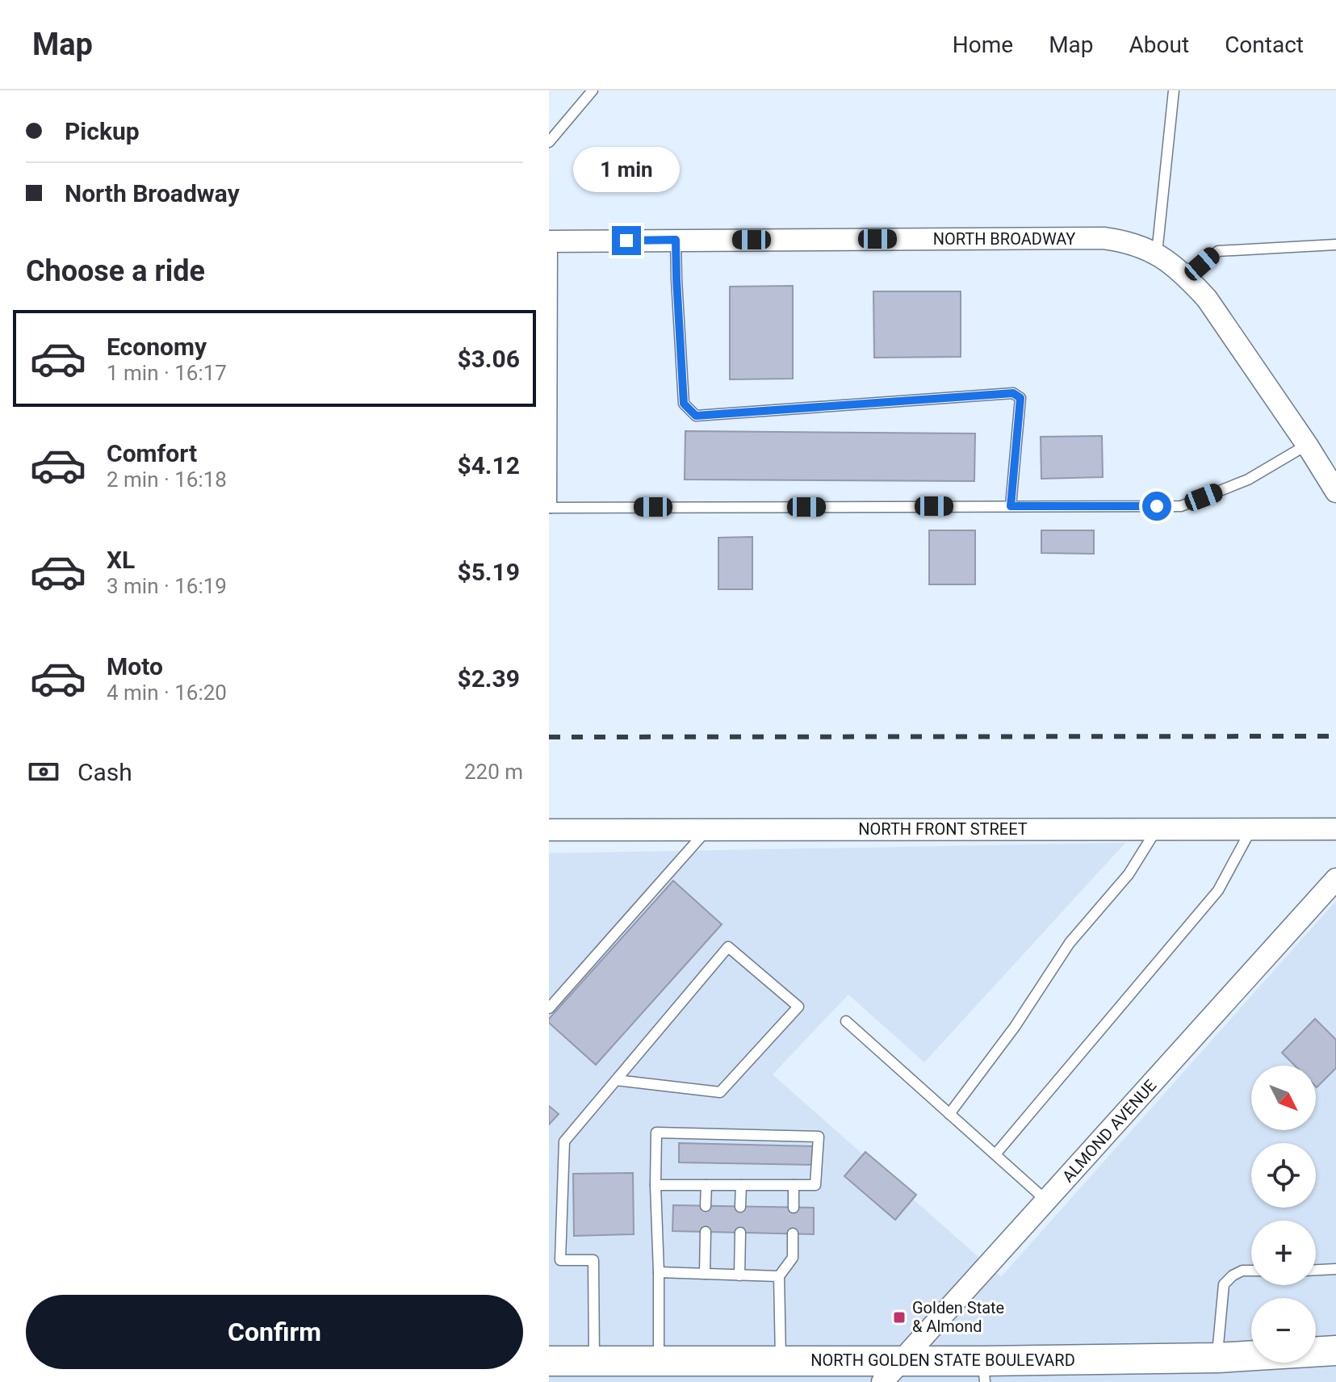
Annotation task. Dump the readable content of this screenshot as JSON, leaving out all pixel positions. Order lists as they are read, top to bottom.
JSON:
{
  "streets": {
    "main road": ["NORTH GOLDEN STATE BOULEVARD"],
    "street": ["NORTH BROADWAY", "NORTH FRONT STREET", "ALMOND AVENUE"]
  },
  "crossings": [
    ["ALMOND AVENUE", "NORTH GOLDEN STATE BOULEVARD"]
  ],
  "places": {
    "transit": ["Golden State & Almond"]
  },
  "north": "bottom right",
  "page": {
    "header": "Map",
    "nav": [
      "Home",
      "Map",
      "About",
      "Contact"
    ],
    "banner": ["Pickup", "North Broadway"],
    "bubble": "1 min",
    "heading": "Choose a ride",
    "list": [
      {
        "name": "Economy",
        "note": "1 min · 16:17",
        "value": "$3.06"
      },
      {
        "name": "Comfort",
        "note": "2 min · 16:18",
        "value": "$4.12"
      },
      {
        "name": "XL",
        "note": "3 min · 16:19",
        "value": "$5.19"
      },
      {
        "name": "Moto",
        "note": "4 min · 16:20",
        "value": "$2.39"
      }
    ],
    "pay": ["Cash", "220 m"],
    "map_buttons": ["+", "−"],
    "buttons": "Confirm"
  }
}
